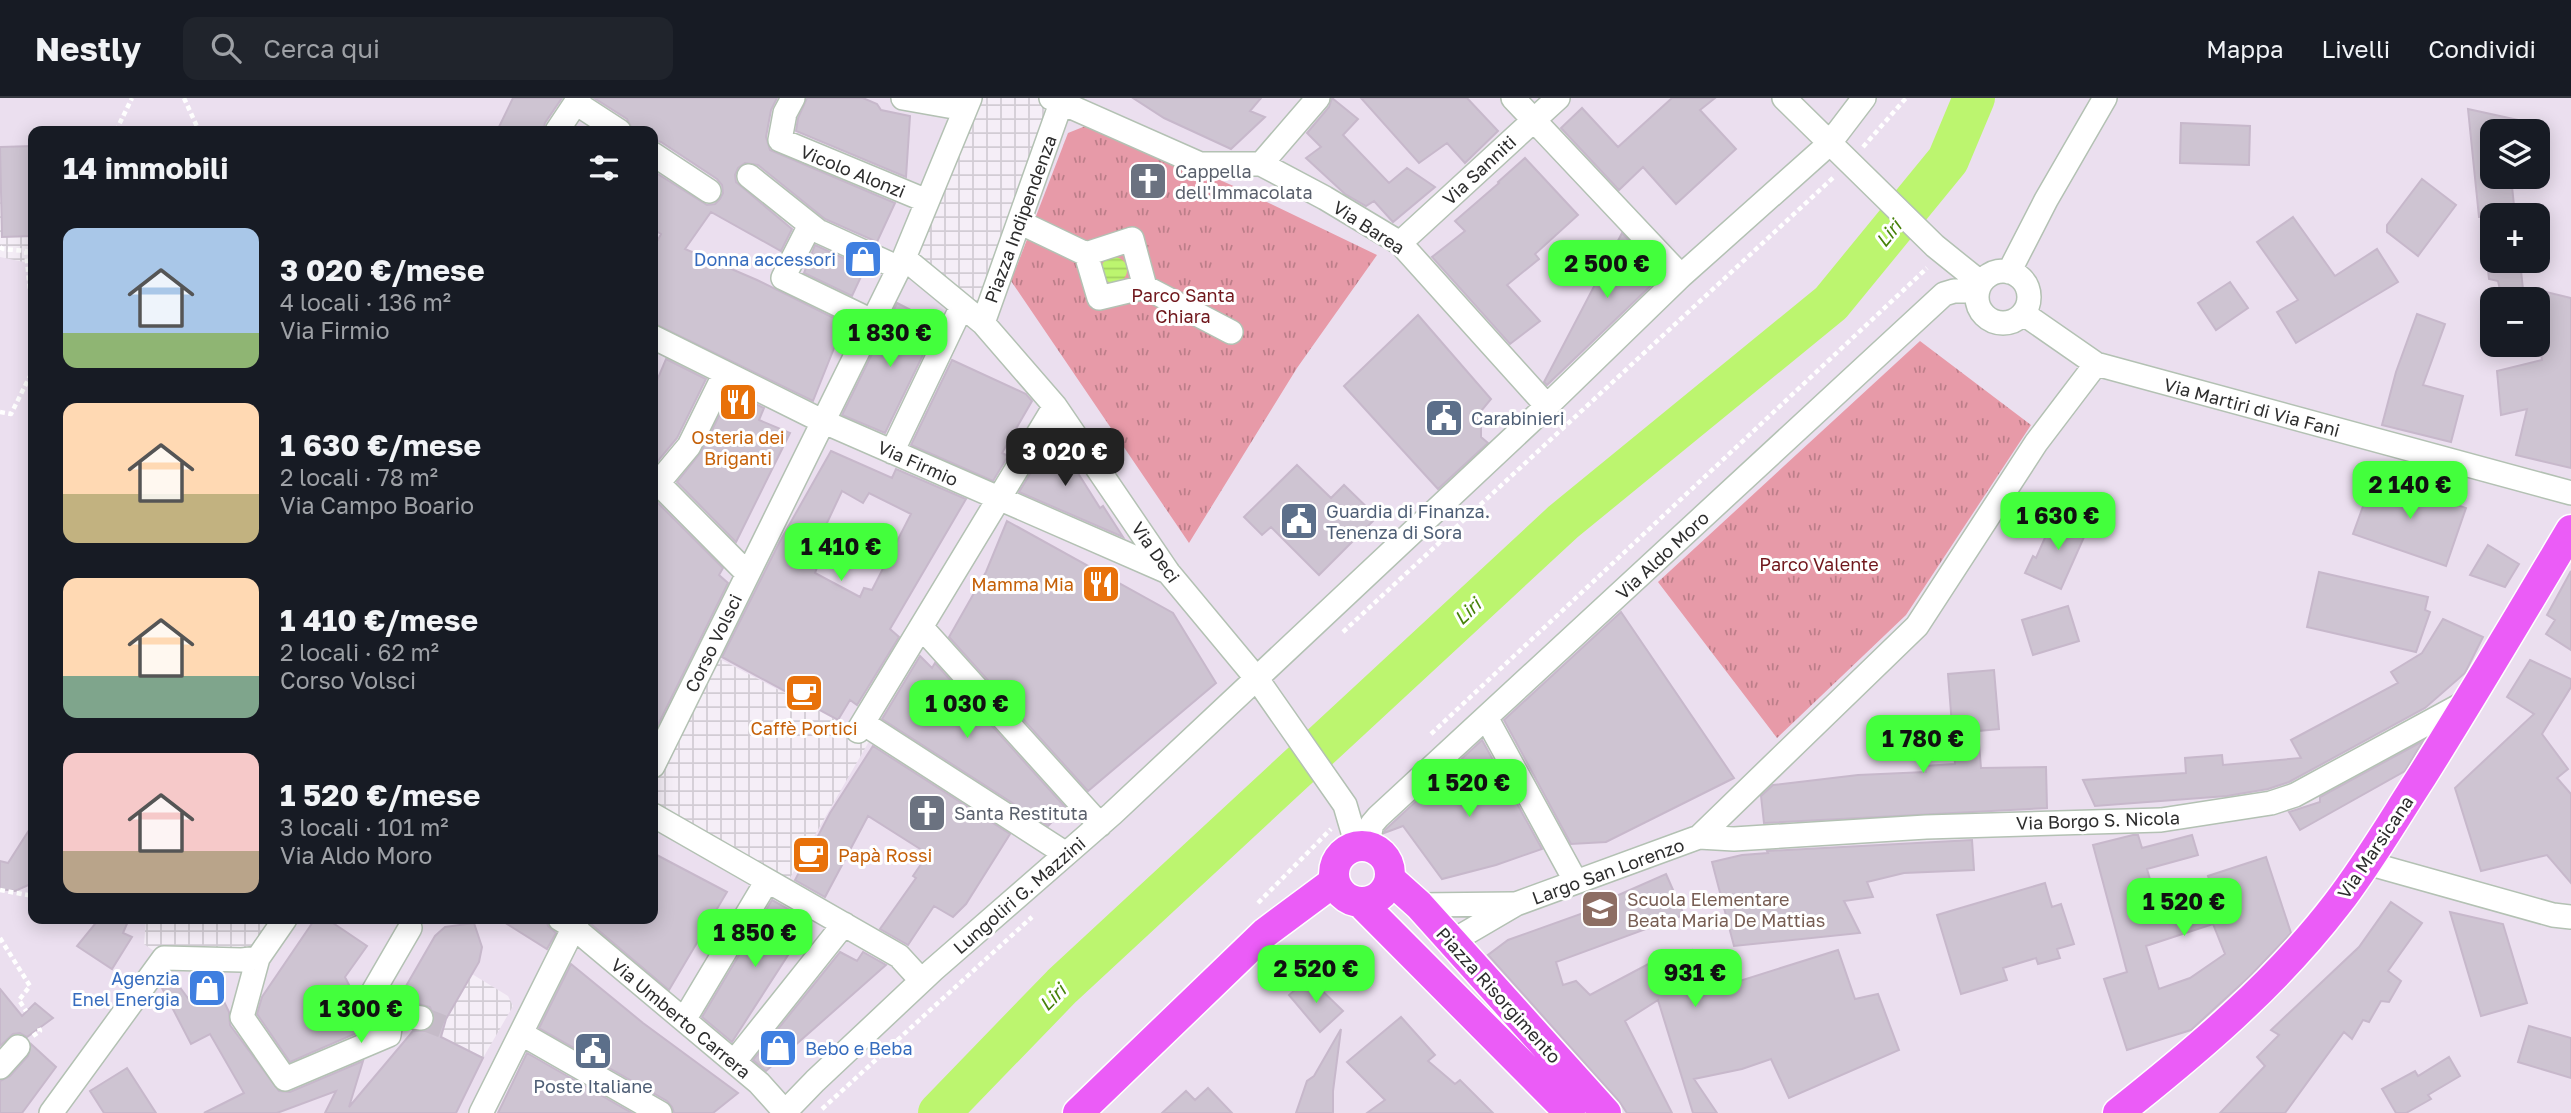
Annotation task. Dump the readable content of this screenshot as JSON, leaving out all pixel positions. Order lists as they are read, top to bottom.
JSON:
{
  "streets": {
    "main road": ["Via Marsicana", "Piazza Risorgimento"],
    "street": [
      "Via Sanniti",
      "Vicolo Alonzi",
      "Piazza Indipendenza",
      "Via Barea",
      "Via Martiri di Via Fani",
      "Via Firmio",
      "Via Deci",
      "Via Aldo Moro",
      "Corso Volsci",
      "Via Borgo S. Nicola",
      "Largo San Lorenzo",
      "Lungoliri G. Mazzini",
      "Via Umberto Carrera"
    ]
  },
  "crossings": [
    ["Via Sanniti", "Via Barea"],
    ["Piazza Indipendenza", "Via Barea"],
    ["Piazza Indipendenza", "Via Deci"],
    ["Piazza Indipendenza", "Corso Volsci"],
    ["Via Barea", "Lungoliri G. Mazzini"],
    ["Via Firmio", "Via Deci"],
    ["Via Firmio", "Corso Volsci"],
    ["Via Deci", "Via Aldo Moro"],
    ["Via Deci", "Lungoliri G. Mazzini"],
    ["Via Deci", "Piazza Risorgimento"],
    ["Via Aldo Moro", "Piazza Risorgimento"],
    ["Via Borgo S. Nicola", "Via Marsicana"],
    ["Via Borgo S. Nicola", "Largo San Lorenzo"],
    ["Largo San Lorenzo", "Piazza Risorgimento"],
    ["Lungoliri G. Mazzini", "Via Umberto Carrera"]
  ],
  "water": ["Liri"],
  "parks": ["Parco Santa Chiara", "Parco Valente"],
  "places": {
    "church": ["Cappella dell'Immacolata", "Santa Restituta"],
    "shop": ["Donna accessori", "Agenzia Enel Energia", "Bebo e Beba"],
    "restaurant": ["Osteria dei Briganti", "Mamma Mia"],
    "public building": ["Carabinieri", "Guardia di Finanza. Tenenza di Sora", "Poste Italiane"],
    "cafe": ["Caffè Portici", "Papà Rossi"],
    "school or university": ["Scuola Elementare Beata Maria De Mattias"]
  },
  "page": {
    "header": "Nestly",
    "search": "Cerca qui",
    "nav": ["Mappa", "Livelli", "Condividi"],
    "map_buttons": ["+", "−"],
    "heading": "14 immobili",
    "list": [
      {
        "name": "3 020 €/mese",
        "note": "4 locali · 136 m² · Via Firmio"
      },
      {
        "name": "1 630 €/mese",
        "note": "2 locali · 78 m² · Via Campo Boario"
      },
      {
        "name": "1 410 €/mese",
        "note": "2 locali · 62 m² · Corso Volsci"
      },
      {
        "name": "1 520 €/mese",
        "note": "3 locali · 101 m² · Via Aldo Moro"
      }
    ],
    "price": [
      "2 500 €",
      "1 830 €",
      "3 020 €",
      "2 140 €",
      "1 630 €",
      "1 410 €",
      "1 030 €",
      "1 780 €",
      "1 520 €",
      "1 520 €",
      "1 850 €",
      "2 520 €",
      "931 €",
      "1 300 €"
    ]
  }
}
